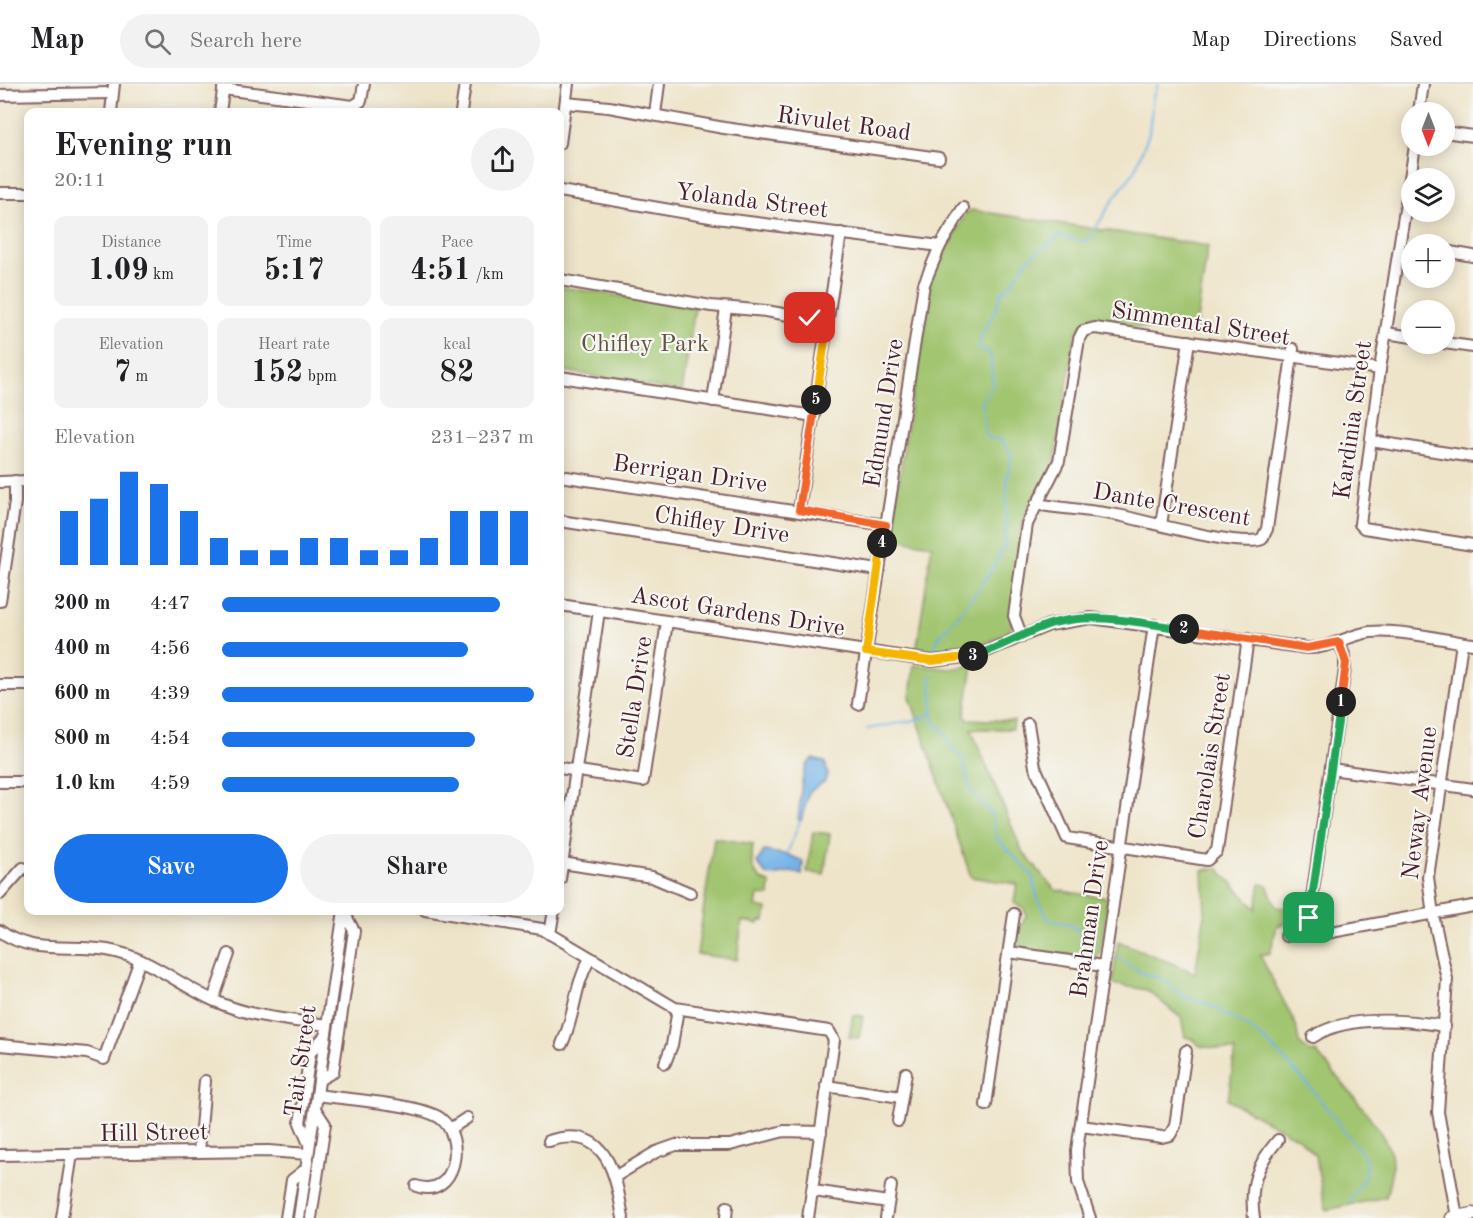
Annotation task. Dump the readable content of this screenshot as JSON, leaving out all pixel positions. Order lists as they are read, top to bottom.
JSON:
{
  "streets": {
    "street": [
      "Rivulet Road",
      "Yolanda Street",
      "Simmental Street",
      "Edmund Drive",
      "Kardinia Street",
      "Berrigan Drive",
      "Dante Crescent",
      "Chifley Drive",
      "Ascot Gardens Drive",
      "Stella Drive",
      "Charolais Street",
      "Neway Avenue",
      "Brahman Drive",
      "Tait Street",
      "Hill Street"
    ]
  },
  "crossings": [
    ["Yolanda Street", "Edmund Drive"],
    ["Simmental Street", "Kardinia Street"],
    ["Simmental Street", "Dante Crescent"],
    ["Simmental Street", "Ascot Gardens Drive"],
    ["Edmund Drive", "Berrigan Drive"],
    ["Edmund Drive", "Chifley Drive"],
    ["Edmund Drive", "Ascot Gardens Drive"],
    ["Ascot Gardens Drive", "Stella Drive"],
    ["Ascot Gardens Drive", "Charolais Street"],
    ["Ascot Gardens Drive", "Neway Avenue"],
    ["Ascot Gardens Drive", "Brahman Drive"],
    ["Charolais Street", "Brahman Drive"],
    ["Tait Street", "Hill Street"]
  ],
  "parks": ["Chifley Park"],
  "north": "bottom",
  "page": {
    "header": "Map",
    "search": "Search here",
    "nav": ["Map", "Directions", "Saved"],
    "map_buttons": ["+", "−"],
    "heading": ["Evening run", "20:11"],
    "stats": [
      ["Distance", "1.09 km"],
      ["Time", "5:17"],
      ["Pace", "4:51 /km"],
      ["Elevation", "7 m"],
      ["Heart rate", "152 bpm"],
      ["kcal", "82"]
    ],
    "pins": [
      "5",
      "4",
      "2",
      "3",
      "1"
    ],
    "chart": ["Elevation", "231–237 m"],
    "list": [
      {
        "name": "200 m",
        "note": "4:47"
      },
      {
        "name": "400 m",
        "note": "4:56"
      },
      {
        "name": "600 m",
        "note": "4:39"
      },
      {
        "name": "800 m",
        "note": "4:54"
      },
      {
        "name": "1.0 km",
        "note": "4:59"
      }
    ],
    "buttons": ["Save", "Share"]
  }
}
